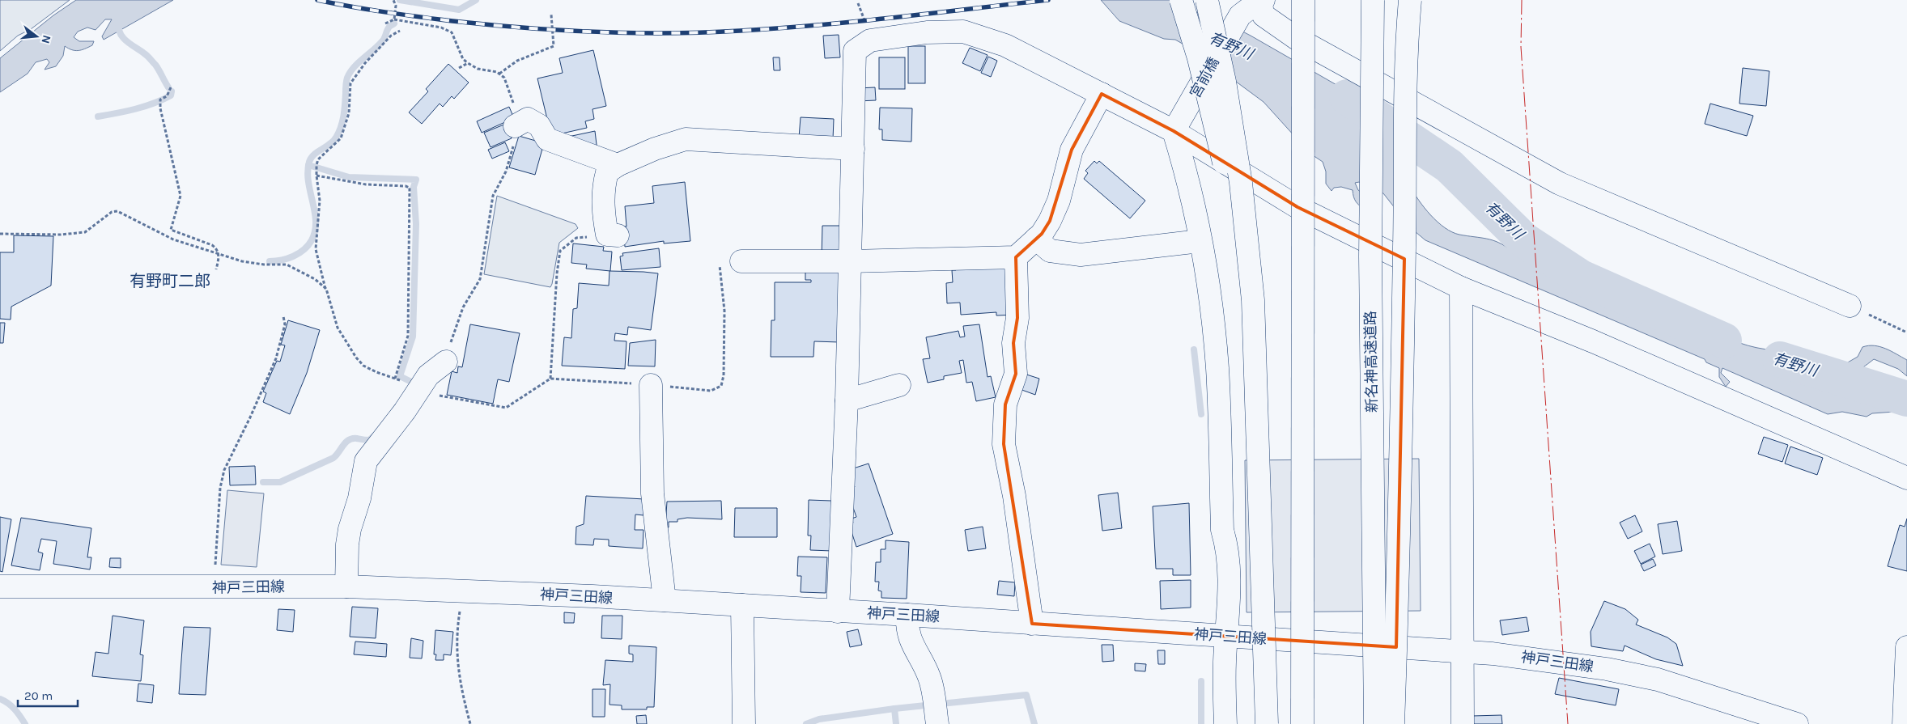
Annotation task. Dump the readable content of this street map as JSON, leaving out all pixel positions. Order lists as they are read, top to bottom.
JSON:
{
  "streets": {
    "main road": ["宮前橋", "新名神高速道路", "神戸三田線"]
  },
  "districts": ["有野町二郎"],
  "water": ["有野川"],
  "scale_bar": "20 m",
  "north": "right"
}
